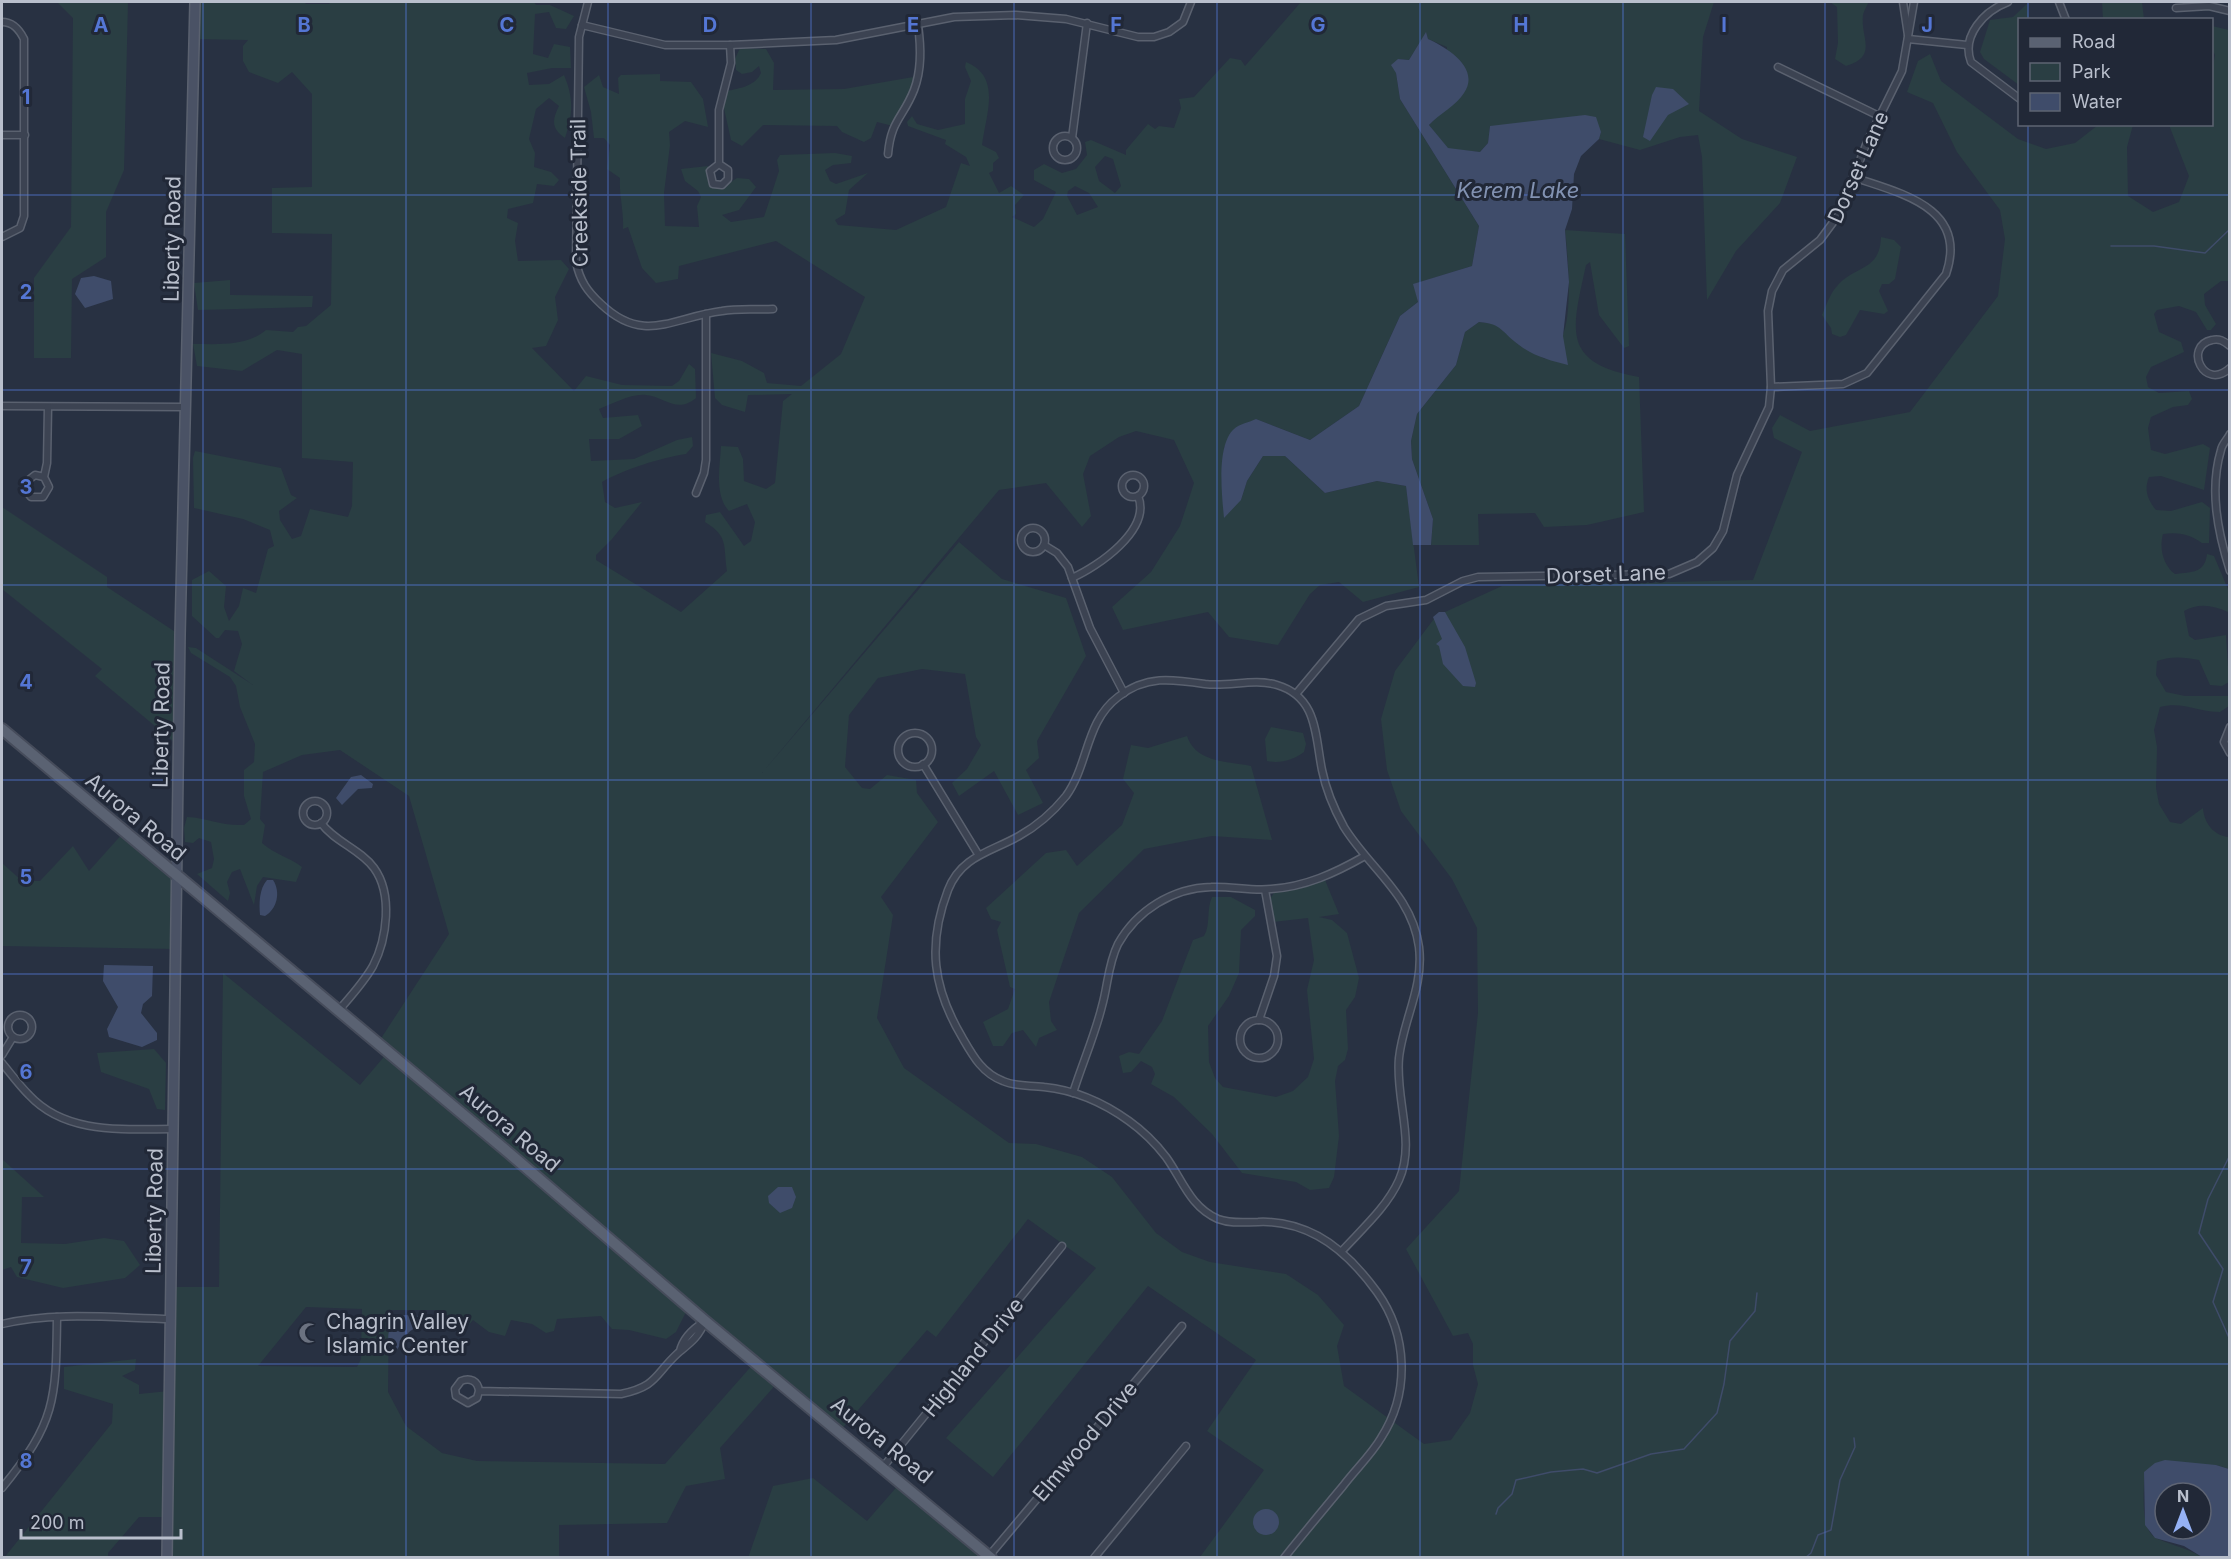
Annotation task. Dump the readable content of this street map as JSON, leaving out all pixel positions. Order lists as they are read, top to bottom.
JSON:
{
  "streets": {
    "main road": ["Aurora Road"],
    "street": [
      "Dorset Lane",
      "Creekside Trail",
      "Liberty Road",
      "Highland Drive",
      "Elmwood Drive"
    ]
  },
  "crossings": [
    ["Liberty Road", "Aurora Road"],
    ["Aurora Road", "Highland Drive"],
    ["Aurora Road", "Elmwood Drive"]
  ],
  "water": ["Kerem Lake"],
  "places": {
    "mosque": ["Chagrin Valley Islamic Center"]
  },
  "legend": ["Road", "Park", "Water"],
  "scale_bar": "200 m",
  "north": "top",
  "grid": {
    "columns": [
      "A",
      "B",
      "C",
      "D",
      "E",
      "F",
      "G",
      "H",
      "I",
      "J"
    ],
    "rows": [
      "1",
      "2",
      "3",
      "4",
      "5",
      "6",
      "7",
      "8"
    ]
  }
}
